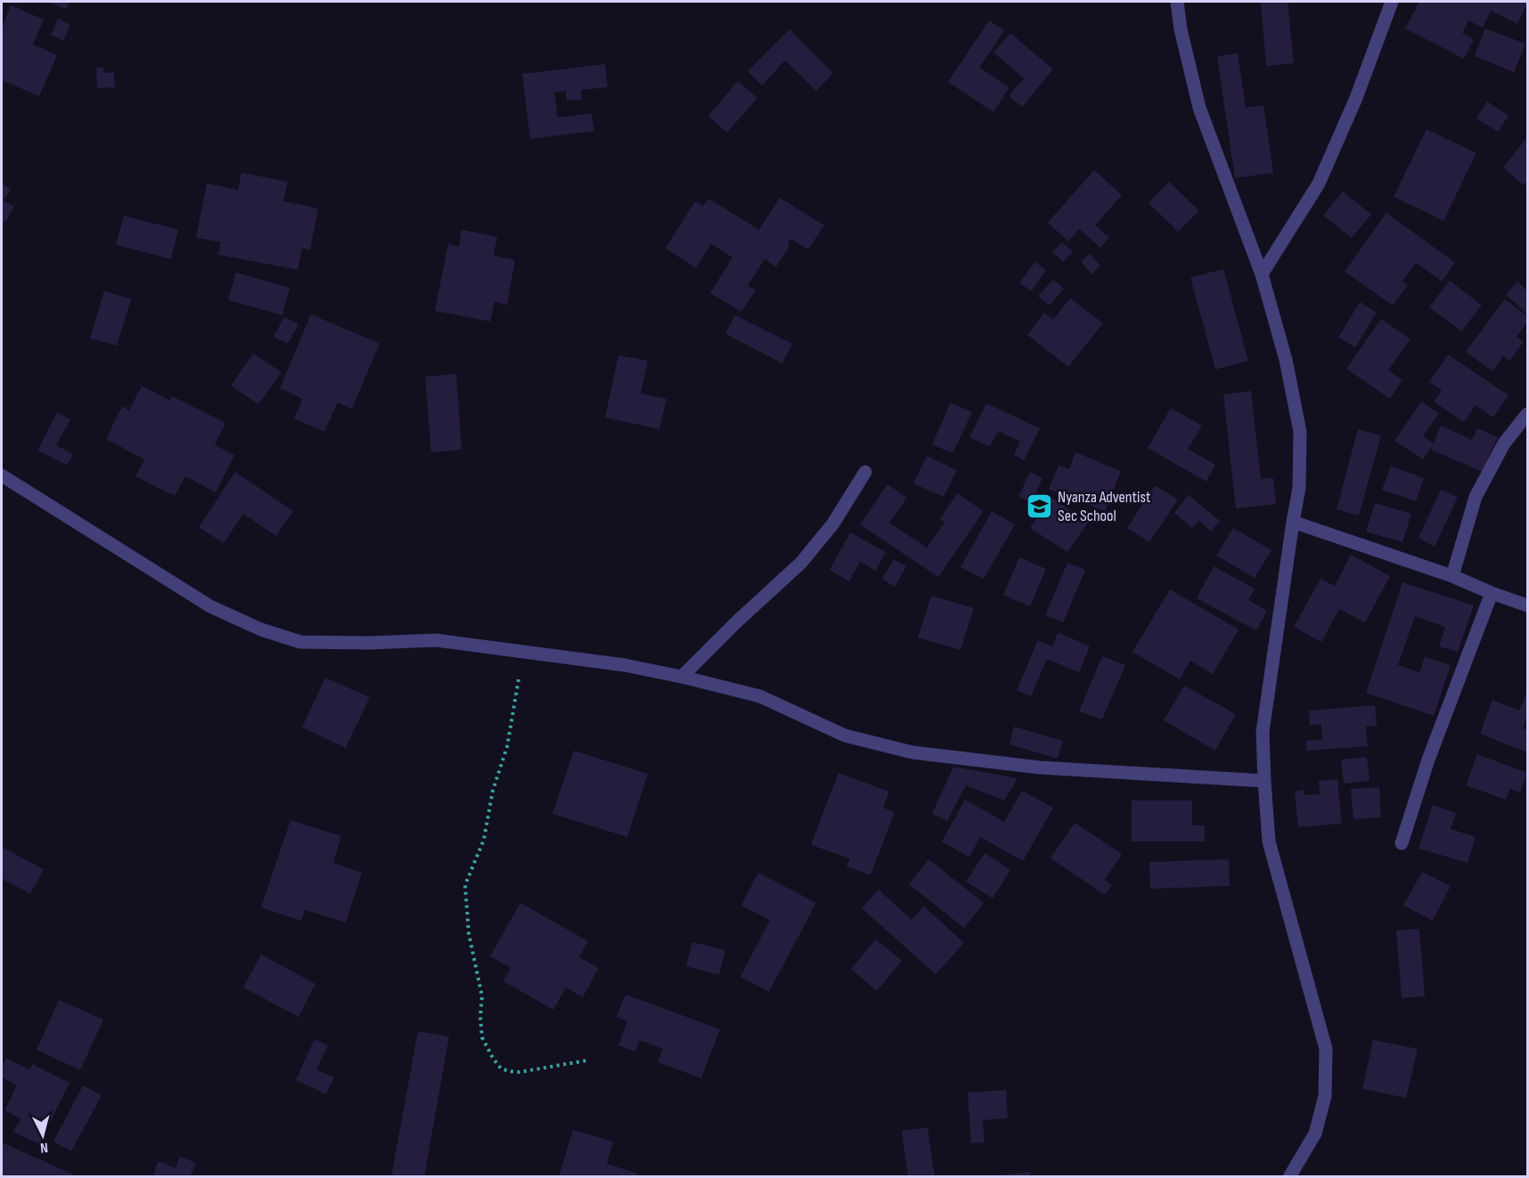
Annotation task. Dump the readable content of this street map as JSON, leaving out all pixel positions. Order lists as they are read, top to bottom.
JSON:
{
  "places": {
    "school or university": ["Nyanza Adventist Sec School"]
  },
  "north": "bottom"
}
